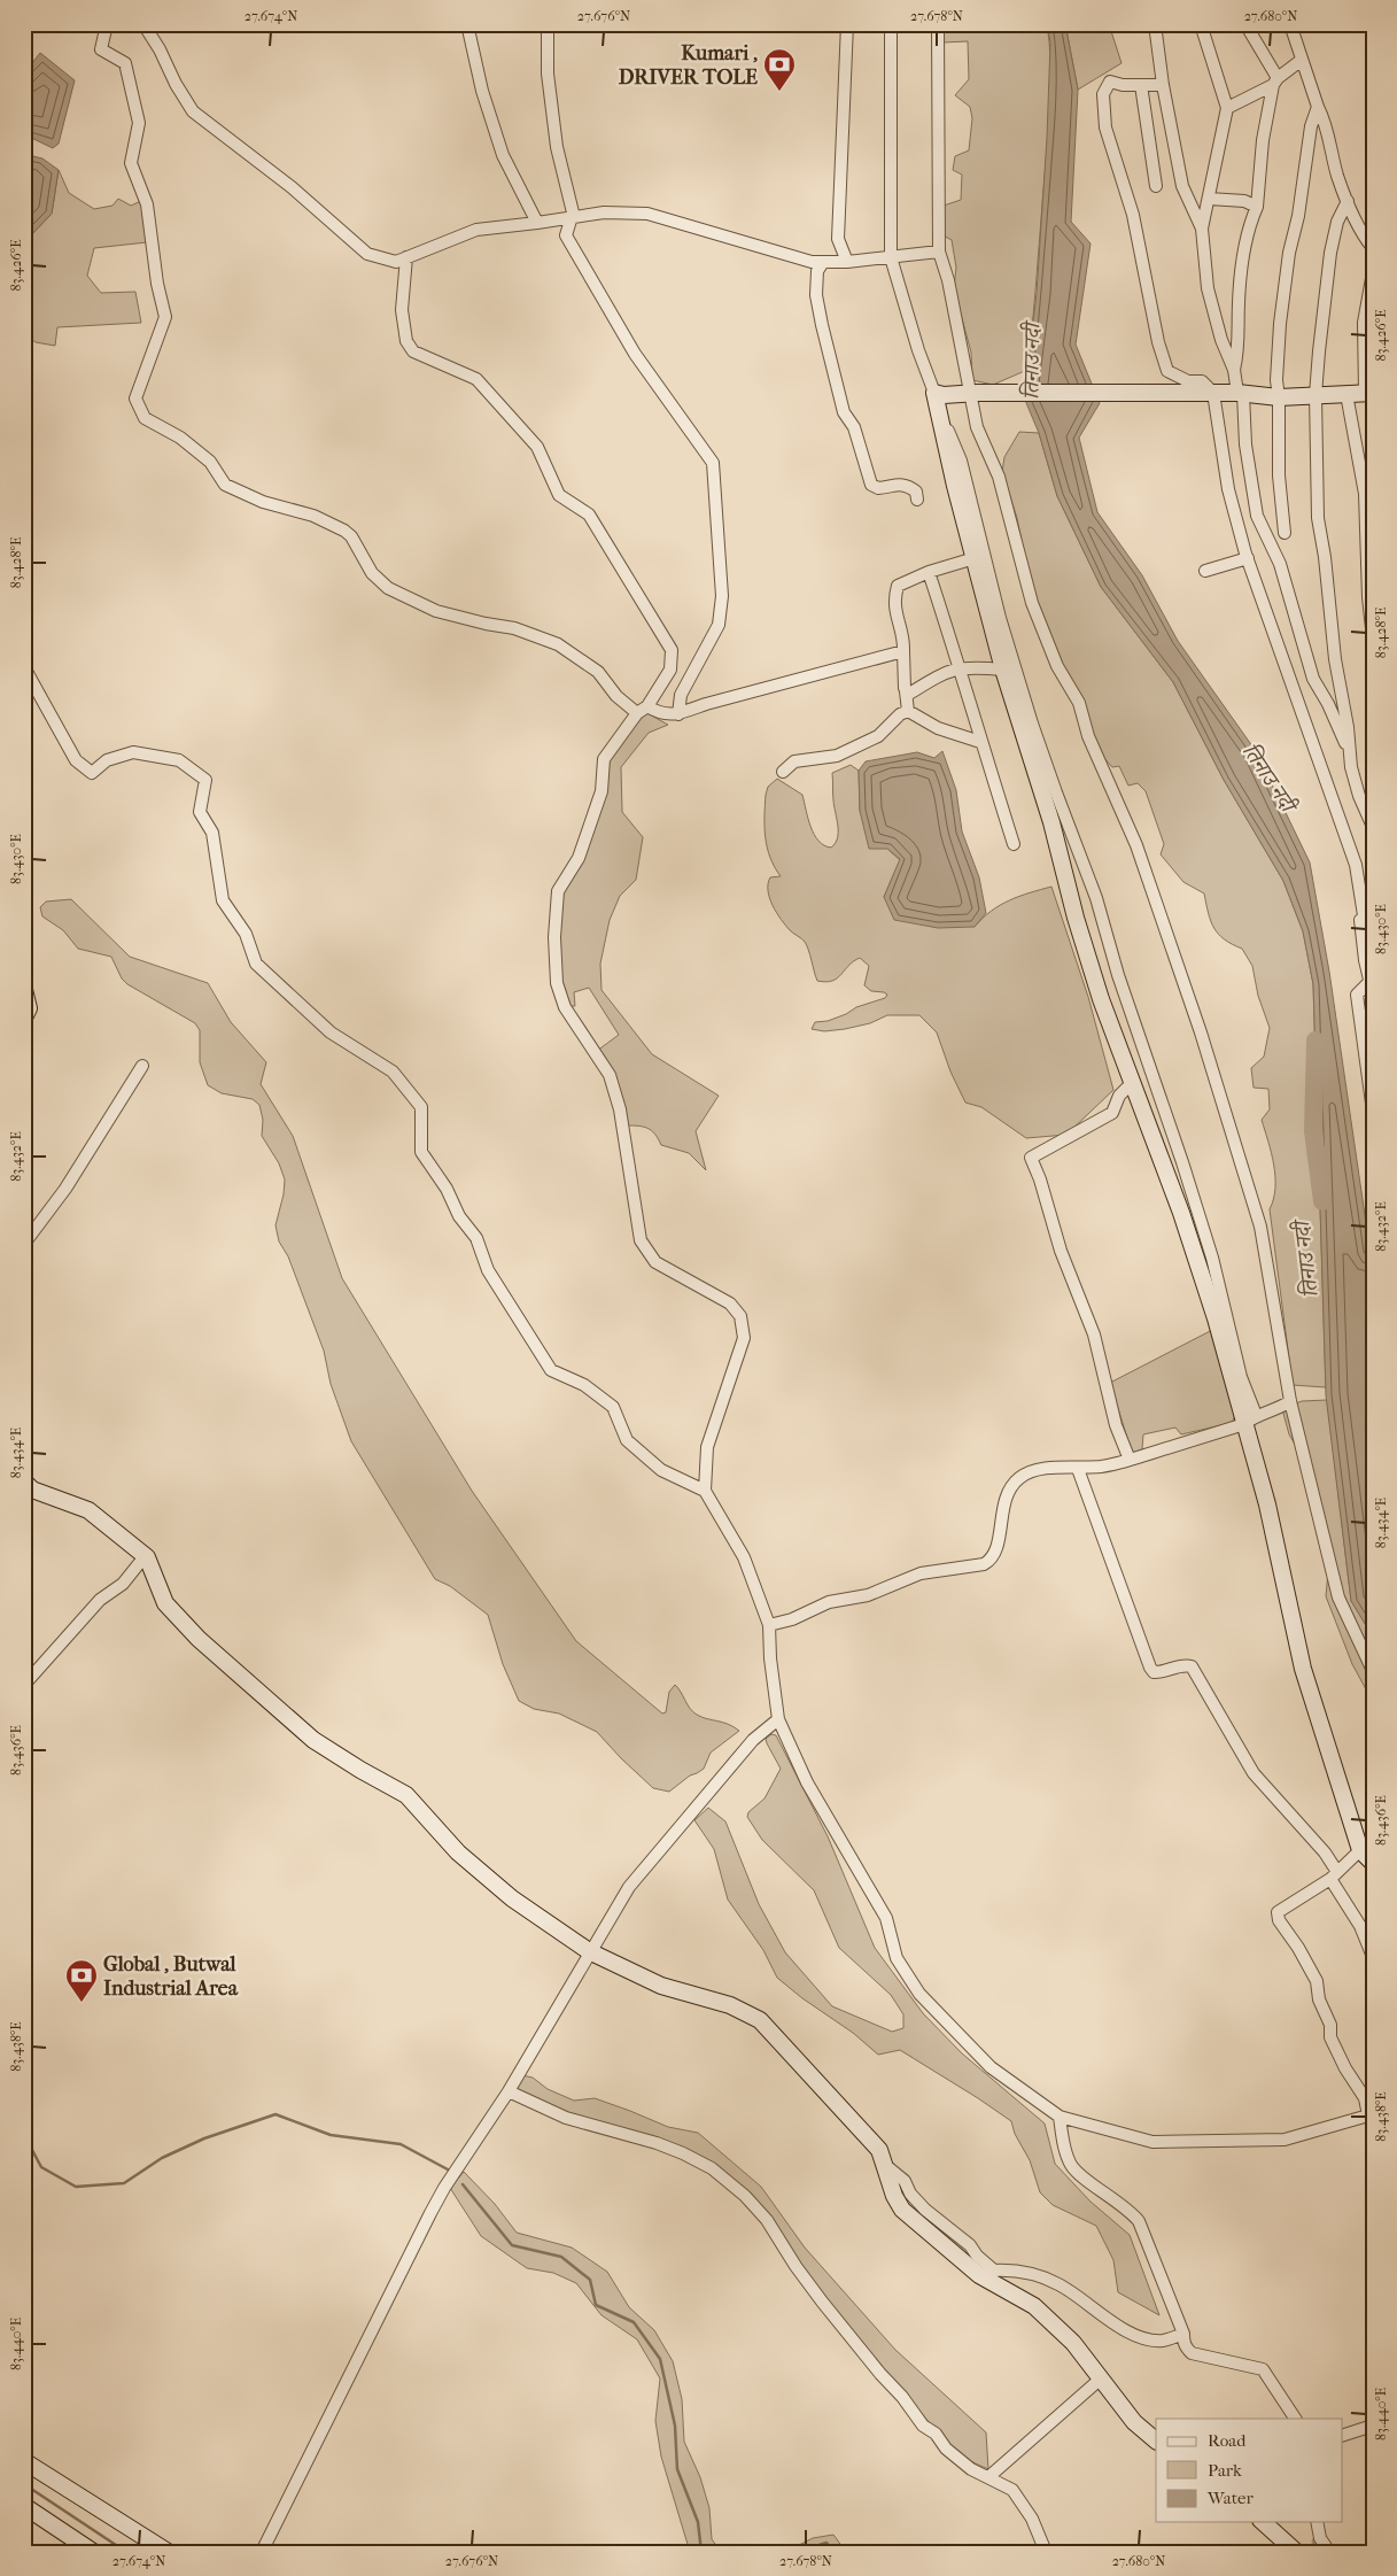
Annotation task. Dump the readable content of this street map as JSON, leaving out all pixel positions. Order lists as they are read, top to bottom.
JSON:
{
  "water": ["तिनाउ नदी"],
  "places": {
    "bank": ["Kumari , DRIVER TOLE", "Global , Butwal Industrial Area"]
  },
  "legend": ["Road", "Park", "Water"],
  "coordinates": [
    "27.674°N",
    "27.676°N",
    "27.678°N",
    "27.680°N",
    "83.426°E",
    "83.428°E",
    "83.430°E",
    "83.432°E",
    "83.434°E",
    "83.436°E",
    "83.438°E",
    "83.440°E"
  ]
}
